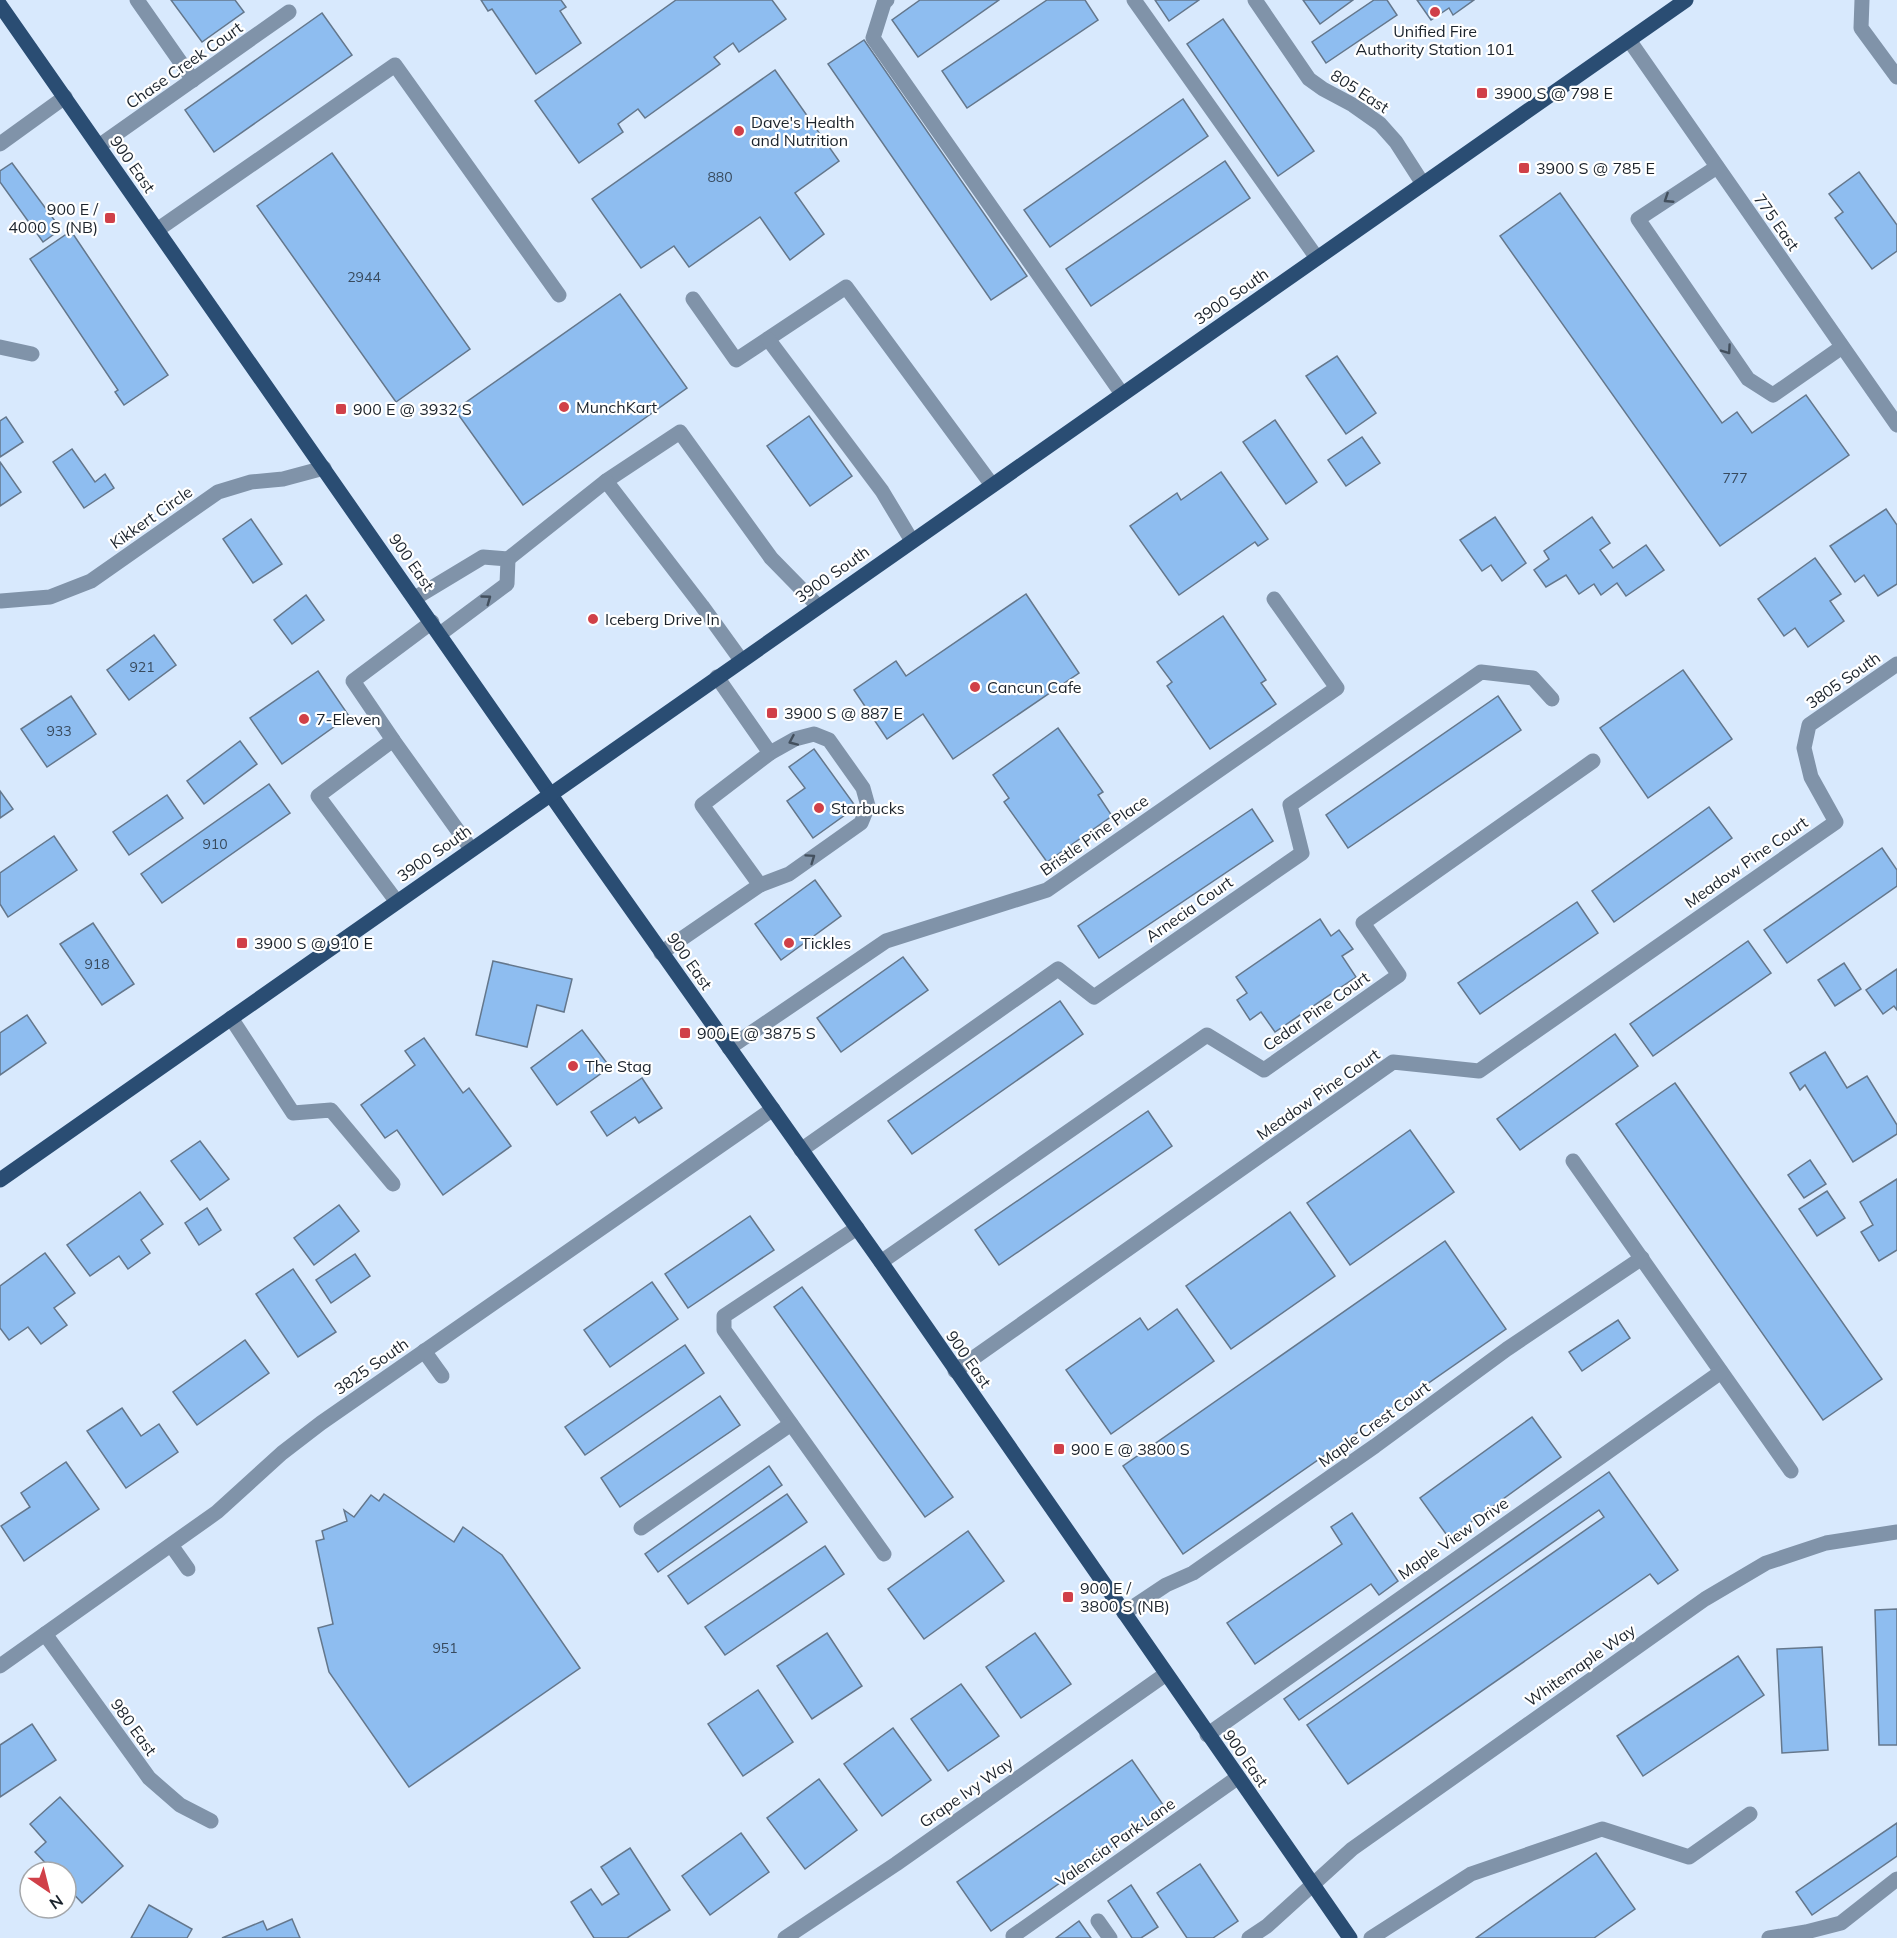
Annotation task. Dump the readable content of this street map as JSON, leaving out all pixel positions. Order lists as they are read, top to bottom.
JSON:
{
  "streets": {
    "main road": ["900 East", "3900 South"],
    "street": [
      "Chase Creek Court",
      "805 East",
      "775 East",
      "Kikkert Circle",
      "3805 South",
      "Bristle Pine Place",
      "Meadow Pine Court",
      "Arnecia Court",
      "Cedar Pine Court",
      "3825 South",
      "Maple Crest Court",
      "Maple View Drive",
      "Whitemaple Way",
      "980 East",
      "Grape Ivy Way",
      "Valencia Park Lane"
    ]
  },
  "crossings": [
    ["Chase Creek Court", "900 East"],
    ["805 East", "3900 South"],
    ["900 East", "3900 South"],
    ["900 East", "Kikkert Circle"],
    ["900 East", "Bristle Pine Place"],
    ["900 East", "Meadow Pine Court"],
    ["900 East", "Arnecia Court"],
    ["900 East", "Cedar Pine Court"],
    ["900 East", "3825 South"],
    ["900 East", "Maple Crest Court"],
    ["900 East", "Maple View Drive"],
    ["900 East", "Whitemaple Way"],
    ["900 East", "Grape Ivy Way"],
    ["900 East", "Valencia Park Lane"],
    ["775 East", "3900 South"],
    ["3805 South", "Meadow Pine Court"],
    ["3825 South", "980 East"]
  ],
  "places": {
    "other": [
      "Unified Fire Authority Station 101",
      "Dave's Health and Nutrition",
      "MunchKart",
      "Iceberg Drive In",
      "Cancun Cafe",
      "7-Eleven",
      "Starbucks",
      "Tickles",
      "The Stag"
    ],
    "transit": [
      "3900 S @ 798 E",
      "3900 S @ 785 E",
      "900 E / 4000 S (NB)",
      "900 E @ 3932 S",
      "3900 S @ 887 E",
      "3900 S @ 910 E",
      "900 E @ 3875 S",
      "900 E @ 3800 S",
      "900 E / 3800 S (NB)"
    ]
  },
  "house_numbers": [
    "880",
    "2944",
    "777",
    "921",
    "933",
    "910",
    "918",
    "951"
  ],
  "north": "bottom right"
}
